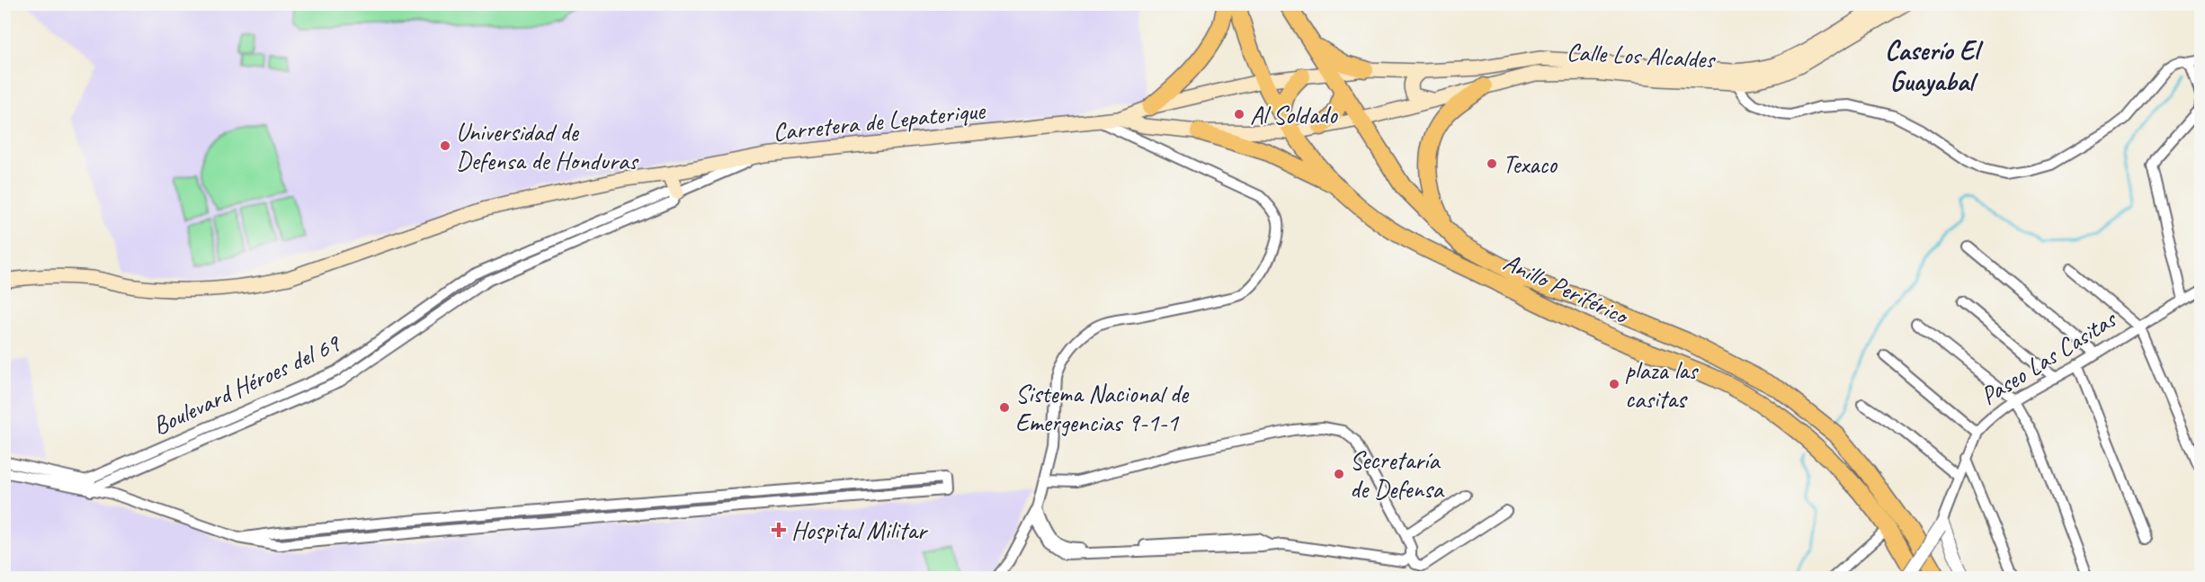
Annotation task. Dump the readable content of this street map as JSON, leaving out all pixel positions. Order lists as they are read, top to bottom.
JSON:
{
  "streets": {
    "highway": ["Anillo Periférico"],
    "main road": ["Calle Los Alcaldes", "Carretera de Lepaterique"],
    "street": ["Paseo Las Casitas", "Boulevard Héroes del 69"]
  },
  "crossings": [
    ["Calle Los Alcaldes", "Carretera de Lepaterique"],
    ["Calle Los Alcaldes", "Anillo Periférico"],
    ["Carretera de Lepaterique", "Anillo Periférico"],
    ["Carretera de Lepaterique", "Boulevard Héroes del 69"]
  ],
  "districts": ["Caserío El Guayabal"],
  "places": {
    "other": [
      "Al Soldado",
      "Universidad de Defensa de Honduras",
      "Texaco",
      "plaza las casitas",
      "Sistema Nacional de Emergencias 9-1-1",
      "Secretaría de Defensa"
    ],
    "health": ["Hospital Militar"]
  }
}
